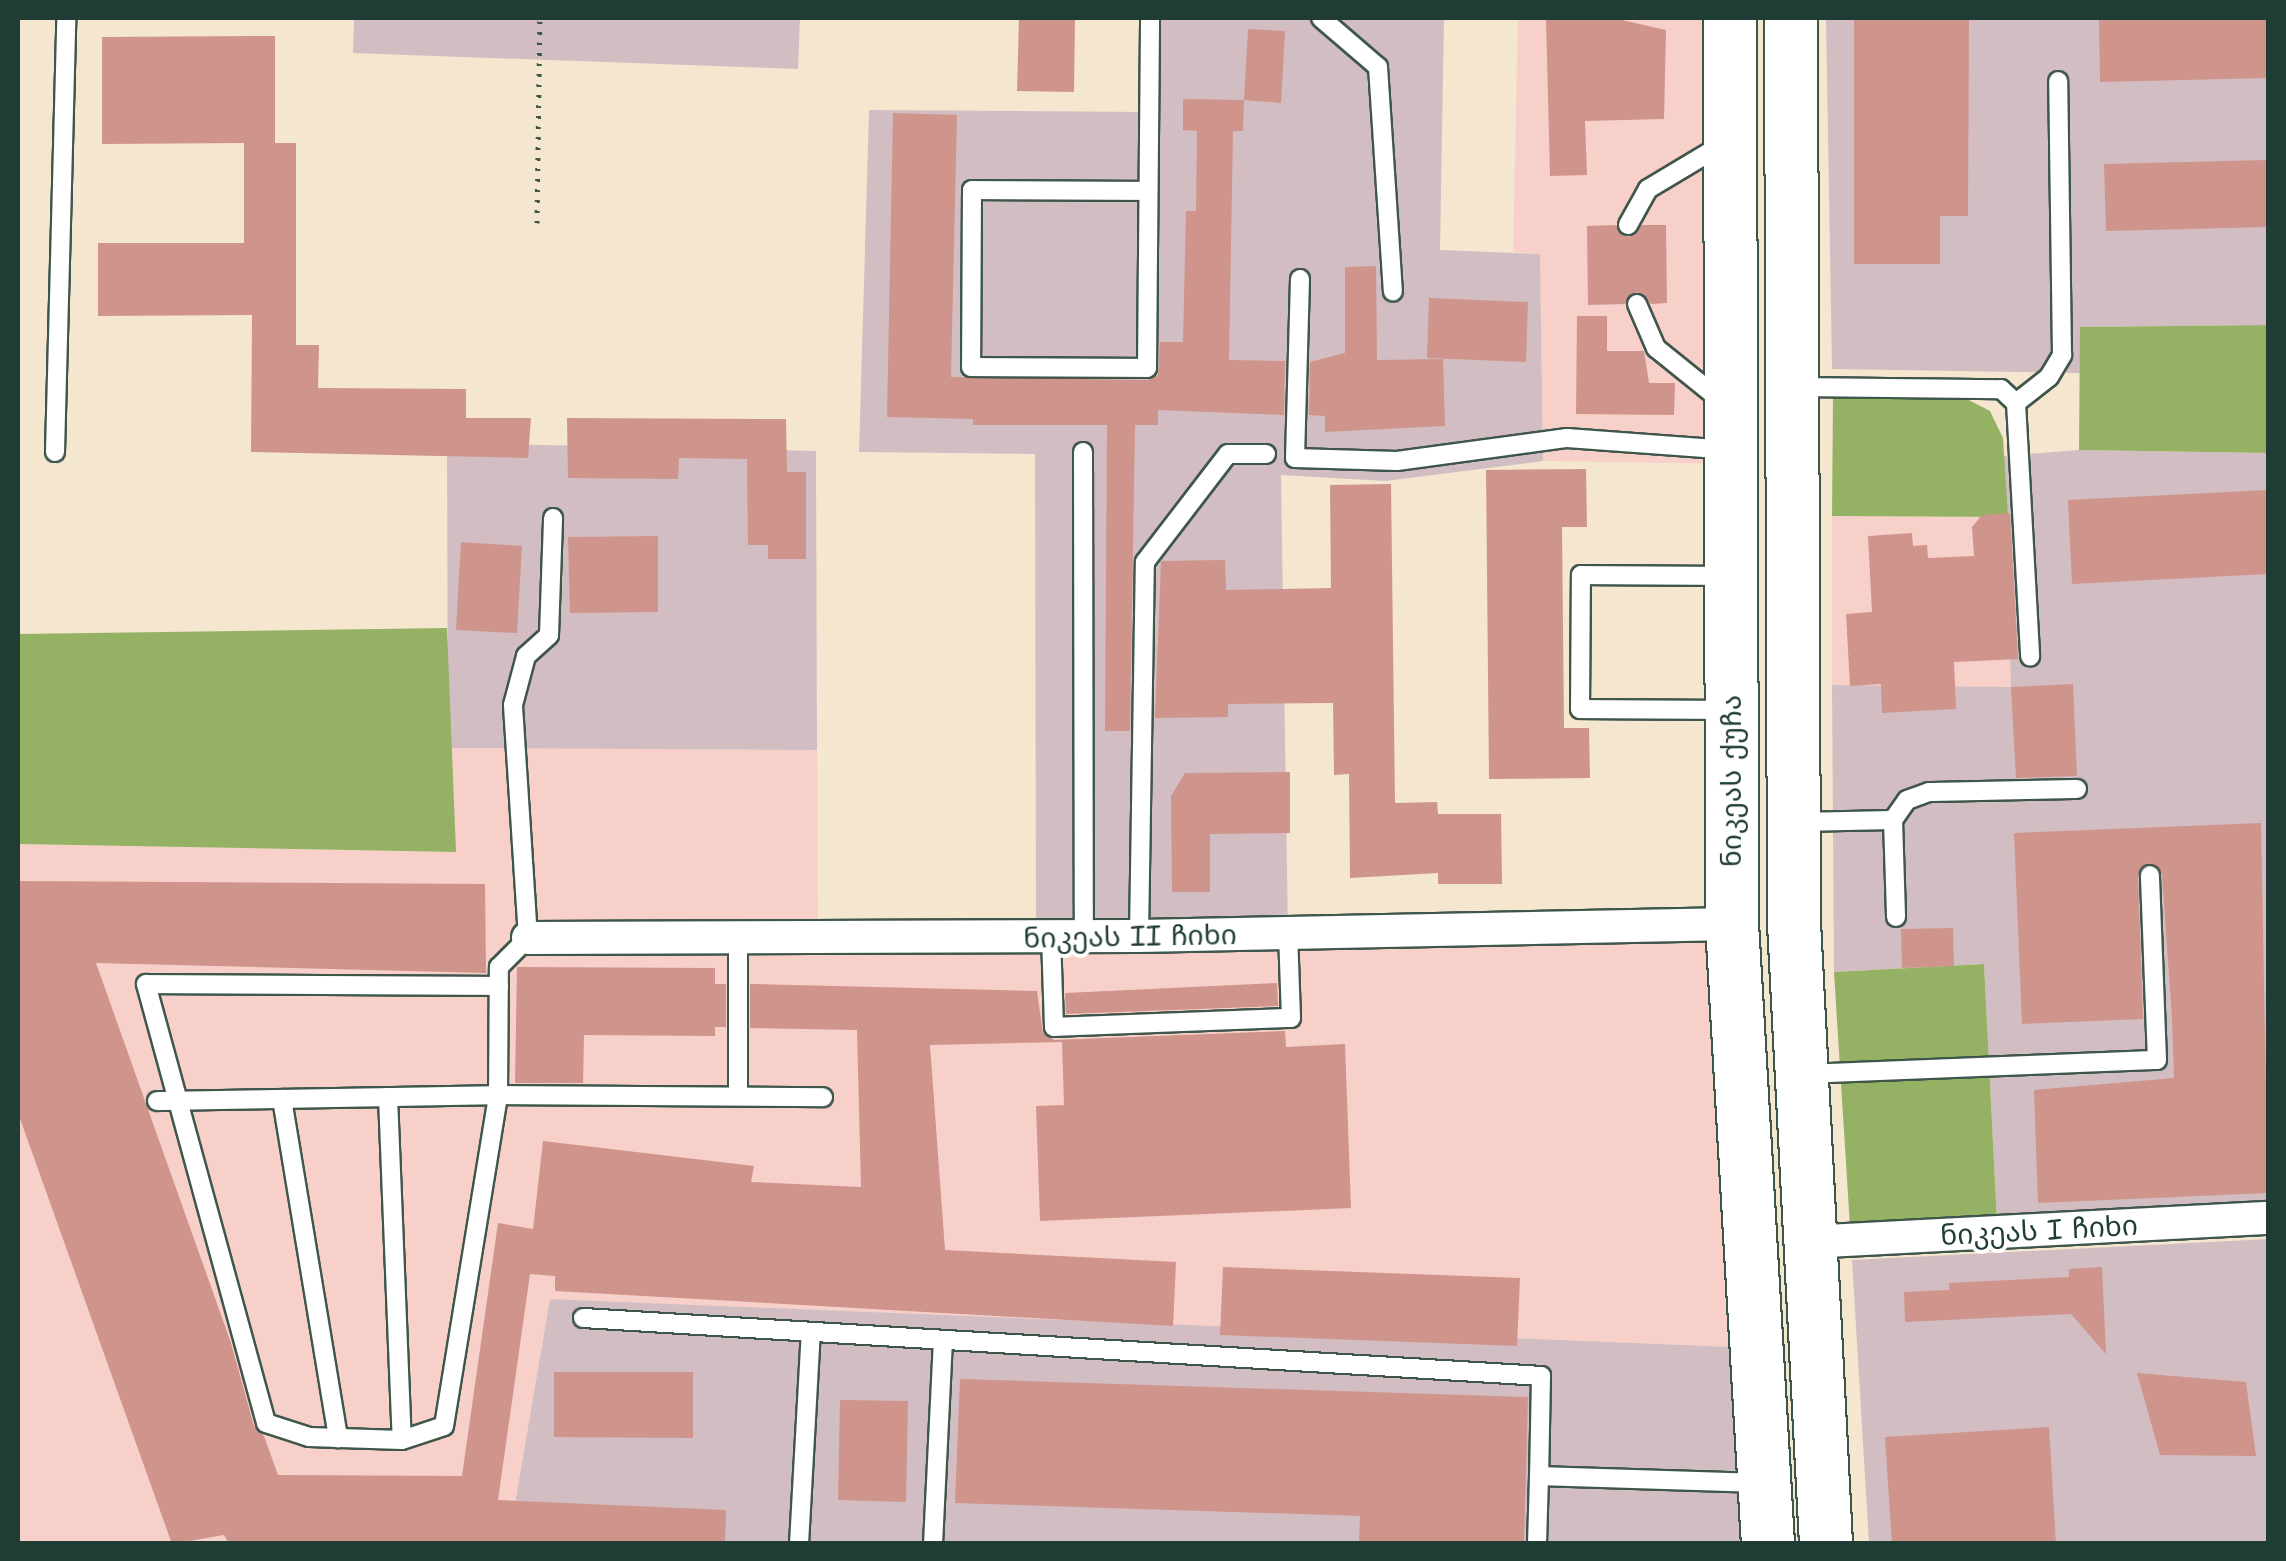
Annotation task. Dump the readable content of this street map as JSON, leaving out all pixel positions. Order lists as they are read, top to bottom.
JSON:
{
  "streets": {
    "main road": ["ნიკეას ქუჩა"],
    "street": ["ნიკეას II ჩიხი", "ნიკეას I ჩიხი"]
  },
  "crossings": [
    ["ნიკეას ქუჩა", "ნიკეას II ჩიხი"]
  ]
}
